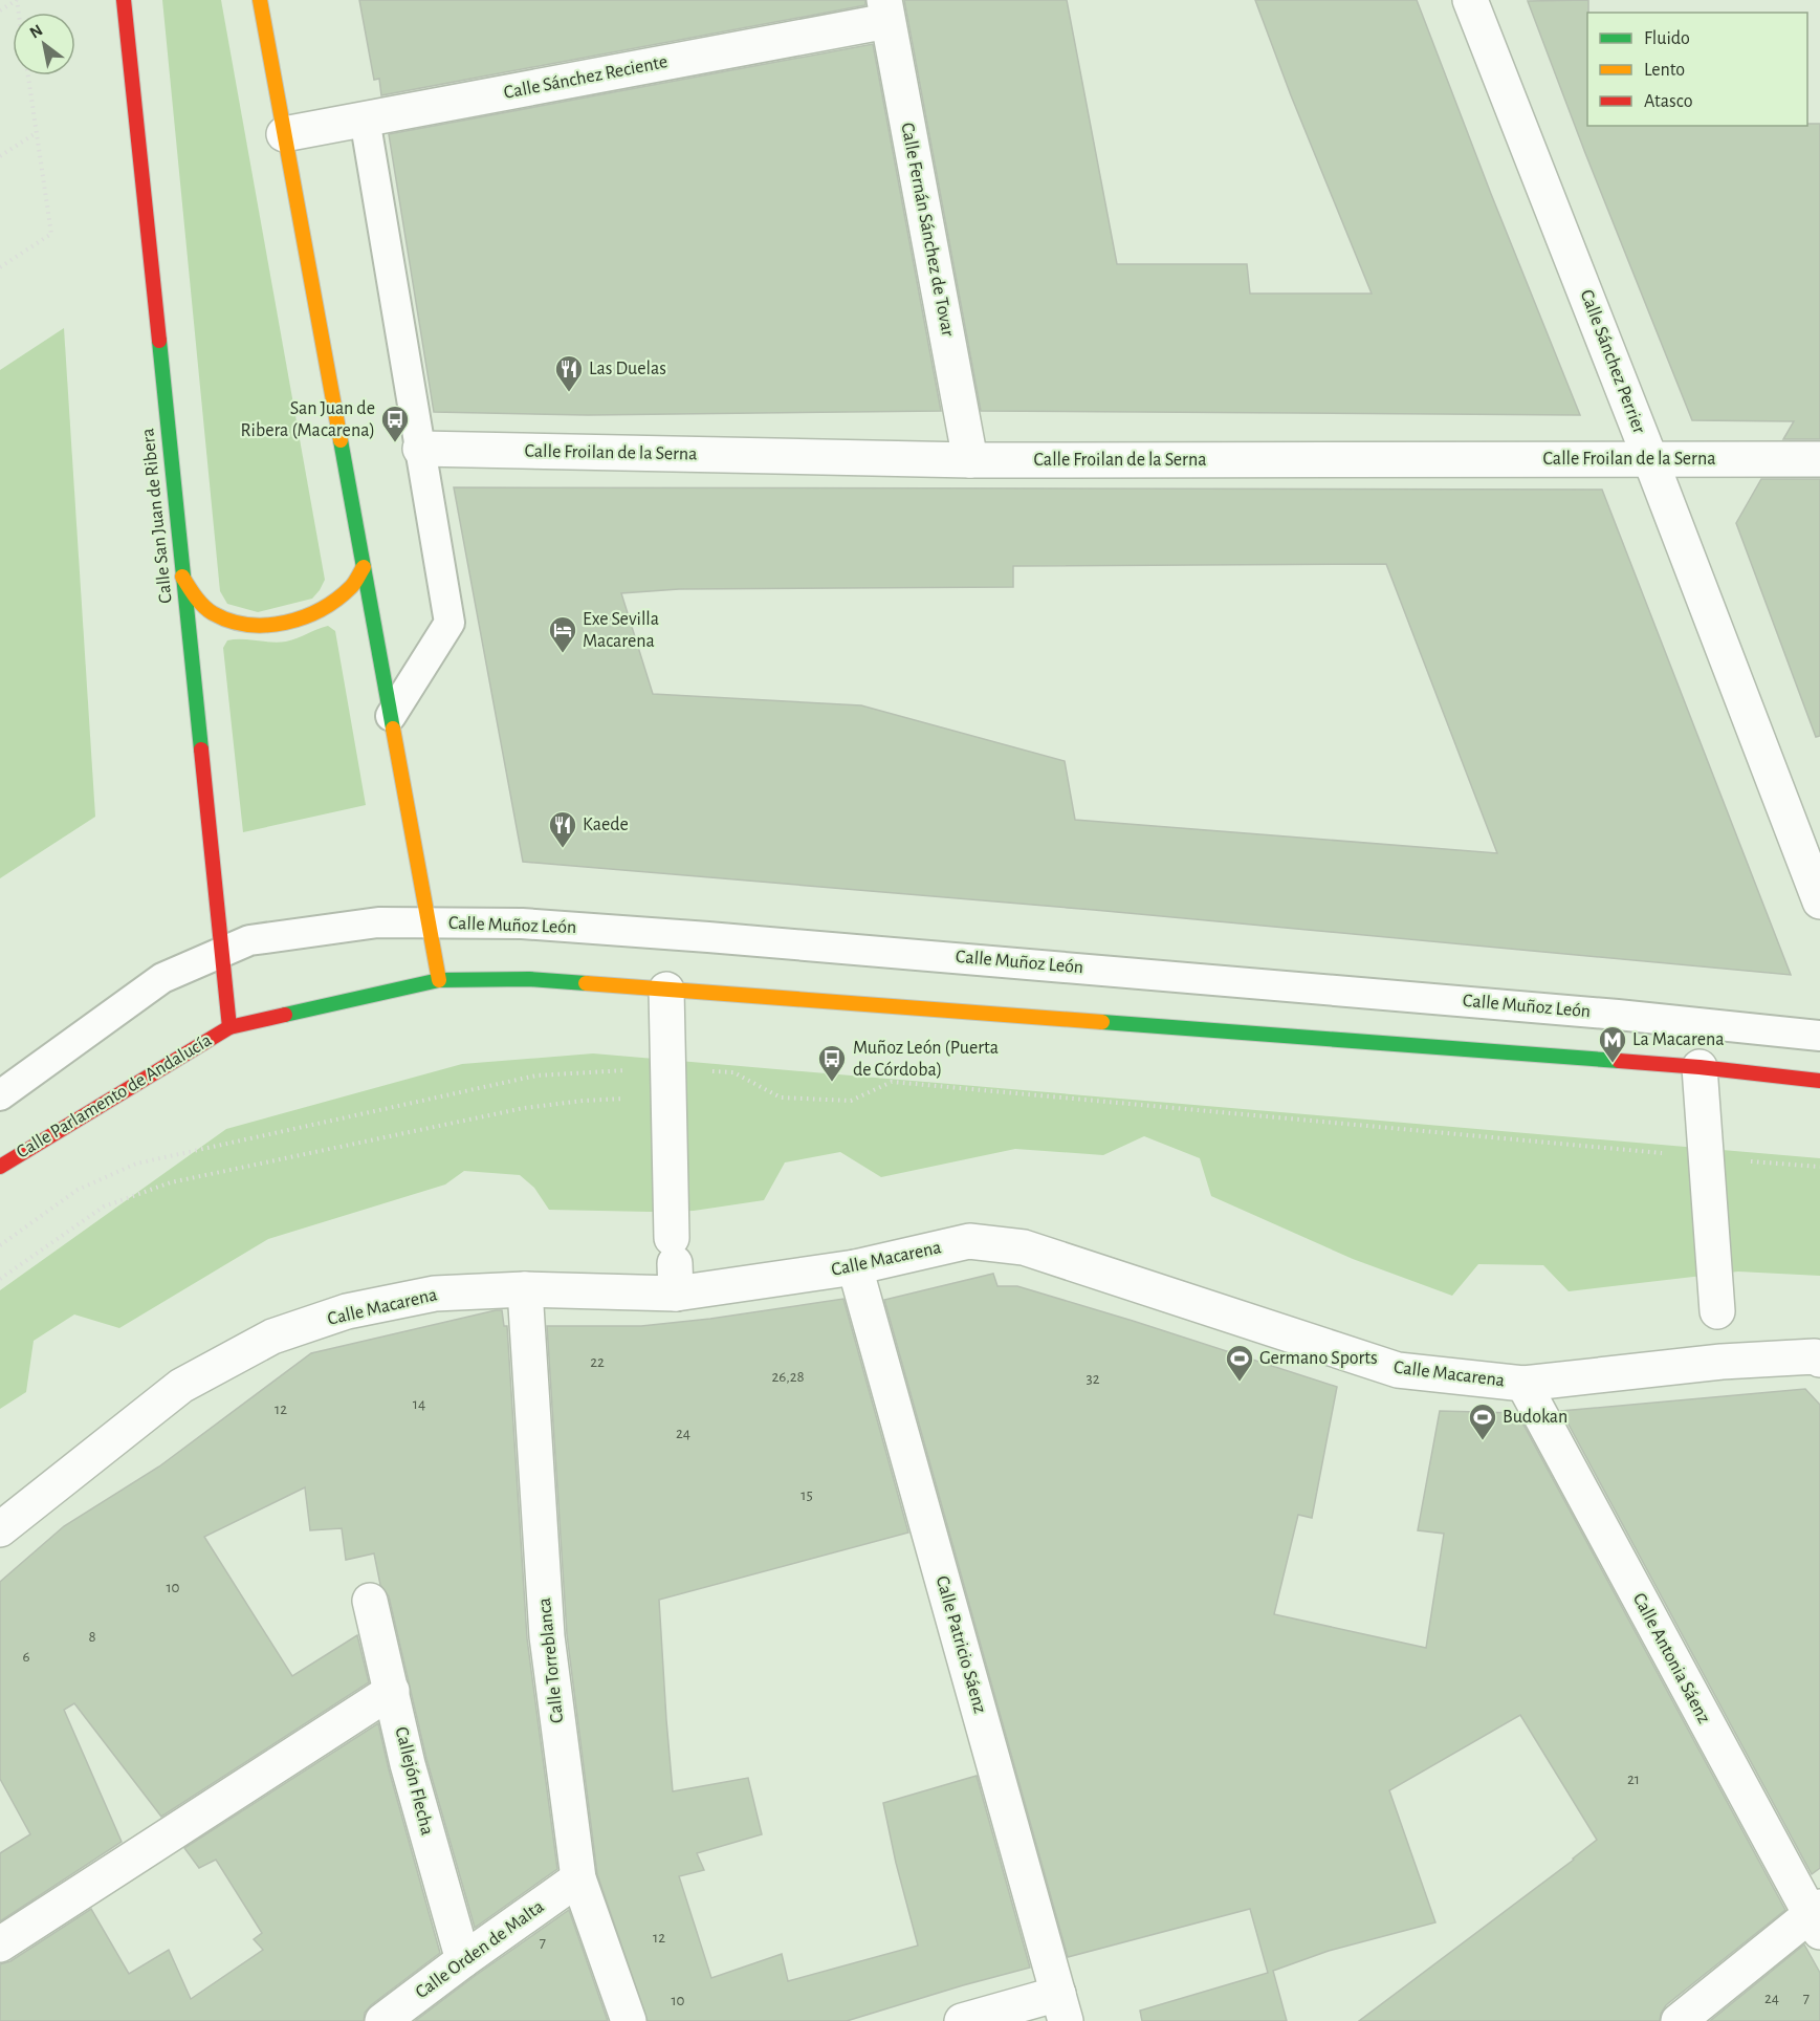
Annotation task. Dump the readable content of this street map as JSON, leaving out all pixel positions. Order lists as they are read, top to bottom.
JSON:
{
  "streets": {
    "main road": ["Calle San Juan de Ribera", "Calle Parlamento de Andalucía"],
    "street": [
      "Calle Sánchez Reciente",
      "Calle Fernán Sánchez de Tovar",
      "Calle Sánchez Perrier",
      "Calle Froilan de la Serna",
      "Calle Macarena",
      "Calle Patricio Sáenz",
      "Calle Antonia Sáenz",
      "Calle Torreblanca",
      "Callejón Flecha",
      "Calle Orden de Malta"
    ],
    "lane": ["Calle Muñoz León"]
  },
  "crossings": [
    ["Calle Sánchez Reciente", "Calle Fernán Sánchez de Tovar"],
    ["Calle Fernán Sánchez de Tovar", "Calle Froilan de la Serna"],
    ["Calle Sánchez Perrier", "Calle Froilan de la Serna"],
    ["Calle San Juan de Ribera", "Calle Muñoz León"],
    ["Calle San Juan de Ribera", "Calle Parlamento de Andalucía"],
    ["Calle Macarena", "Calle Patricio Sáenz"],
    ["Calle Macarena", "Calle Antonia Sáenz"],
    ["Calle Macarena", "Calle Torreblanca"],
    ["Calle Torreblanca", "Calle Orden de Malta"],
    ["Callejón Flecha", "Calle Orden de Malta"]
  ],
  "places": {
    "restaurant": ["Las Duelas", "Kaede"],
    "bus stop": ["San Juan de Ribera (Macarena)", "Muñoz León (Puerta de Córdoba)"],
    "hotel": ["Exe Sevilla Macarena"],
    "metro station": ["La Macarena"],
    "sports": ["Germano Sports", "Budokan"]
  },
  "house_numbers": [
    "22",
    "26,28",
    "32",
    "14",
    "12",
    "24",
    "15",
    "10",
    "8",
    "6",
    "21",
    "12",
    "7",
    "24",
    "7",
    "10"
  ],
  "legend": ["Fluido", "Lento", "Atasco"],
  "north": "top left"
}
